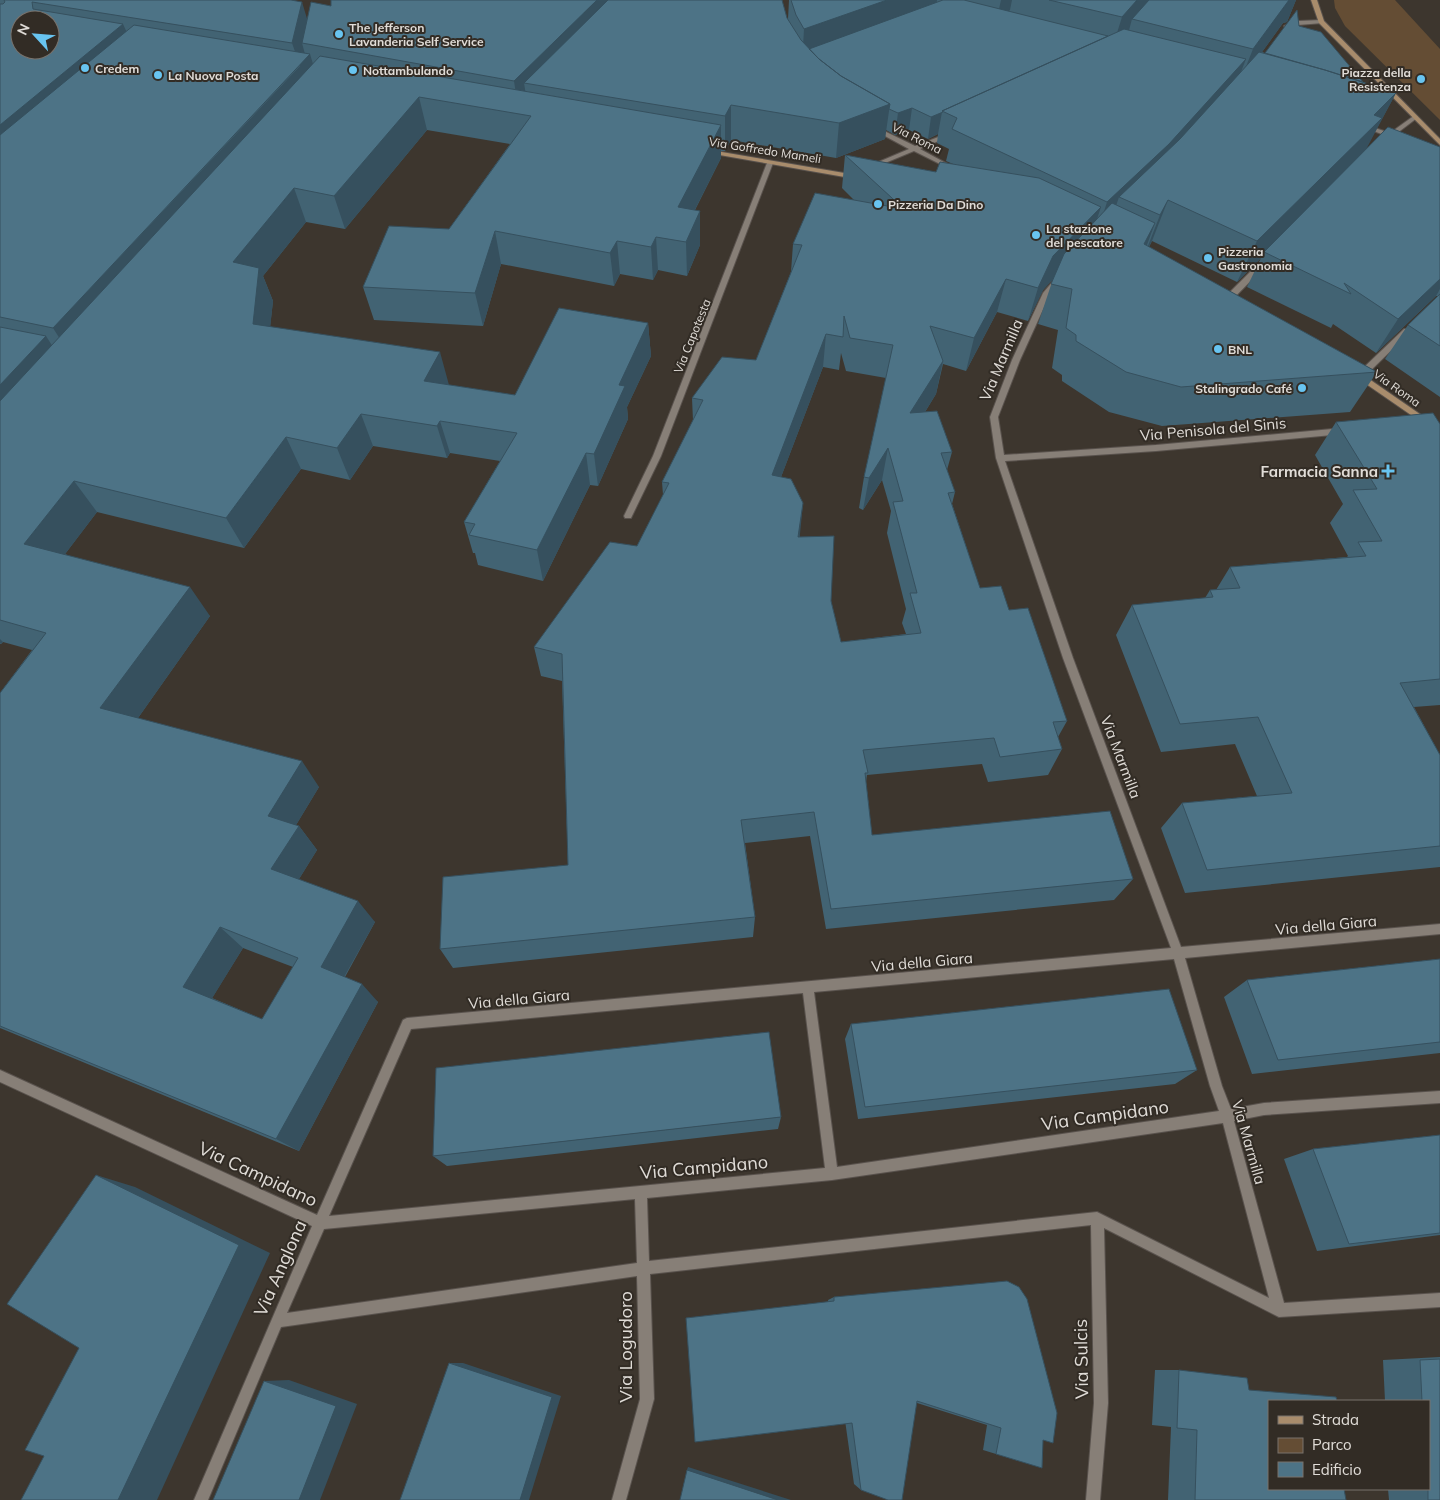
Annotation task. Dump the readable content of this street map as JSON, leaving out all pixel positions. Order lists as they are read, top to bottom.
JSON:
{
  "streets": {
    "street": [
      "Via Roma",
      "Via Goffredo Mameli",
      "Via Capotesta",
      "Via Marmilla",
      "Via Penisola del Sinis",
      "Via della Giara",
      "Via Campidano",
      "Via Anglona",
      "Via Logudoro",
      "Via Sulcis"
    ]
  },
  "crossings": [
    ["Via Goffredo Mameli", "Via Capotesta"],
    ["Via Marmilla", "Via Penisola del Sinis"],
    ["Via Marmilla", "Via della Giara"],
    ["Via Marmilla", "Via Campidano"],
    ["Via della Giara", "Via Anglona"],
    ["Via Campidano", "Via Anglona"],
    ["Via Campidano", "Via Logudoro"]
  ],
  "places": {
    "other": [
      "The Jefferson Lavanderia Self Service",
      "Credem",
      "Nottambulando",
      "La Nuova Posta",
      "Piazza della Resistenza",
      "Pizzeria Da Dino",
      "La stazione del pescatore",
      "Pizzeria Gastronomia",
      "BNL",
      "Stalingrado Café"
    ],
    "health": ["Farmacia Sanna"]
  },
  "legend": ["Strada", "Parco", "Edificio"],
  "north": "top left"
}
